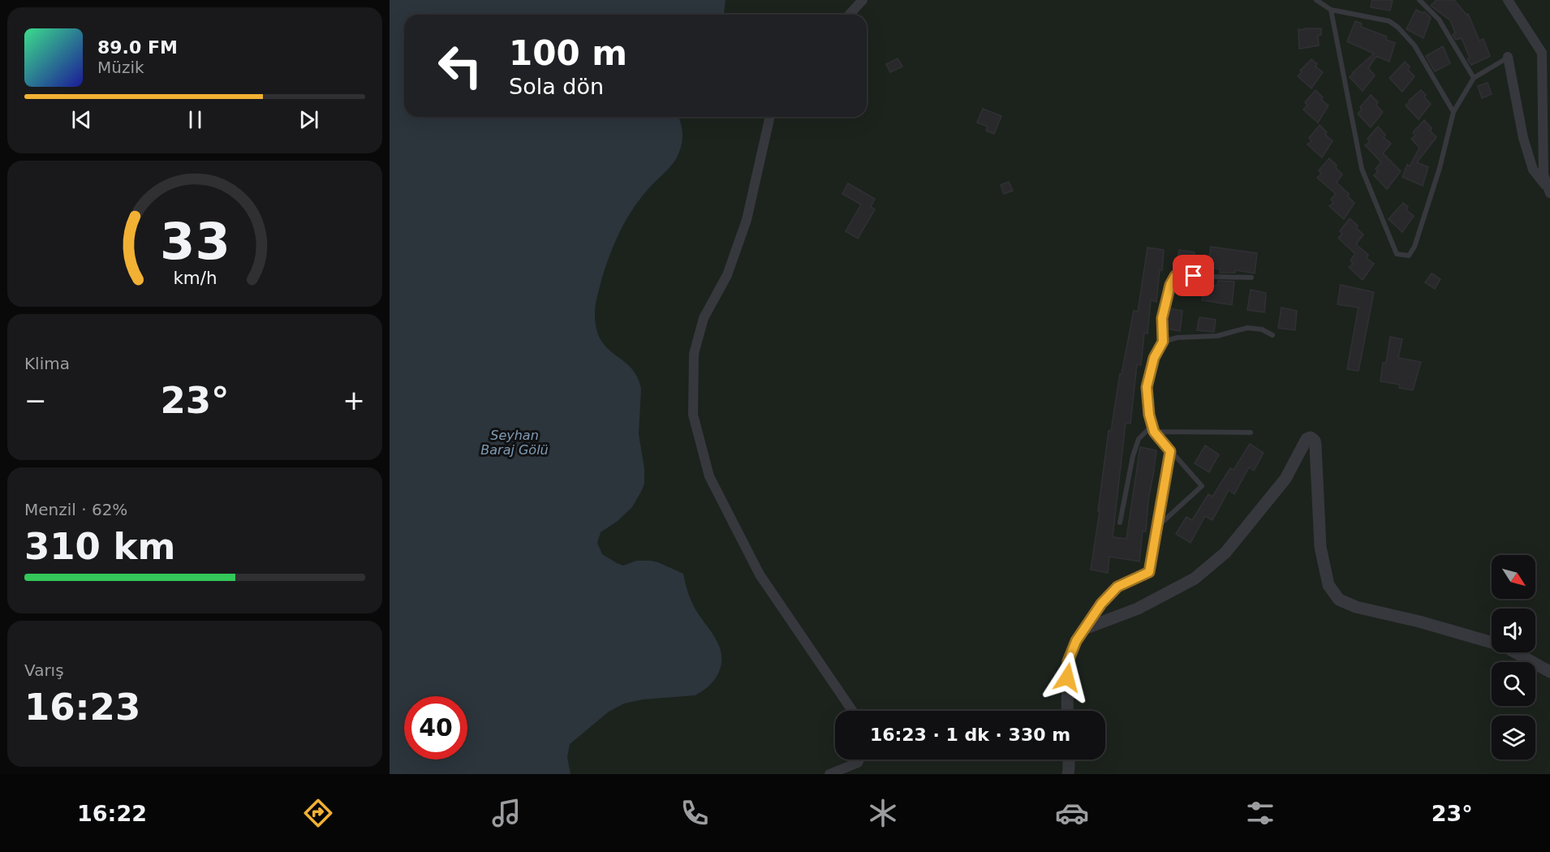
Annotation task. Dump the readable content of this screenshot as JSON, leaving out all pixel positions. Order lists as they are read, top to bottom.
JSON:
{
  "water": ["Seyhan Baraj Gölü"],
  "north": "bottom right",
  "page": {
    "turn": ["100 m", "Sola dön"],
    "song": ["89.0 FM", "Müzik"],
    "tile": [
      "Klima",
      ["Menzil · 62%", "310 km"],
      ["Varış", "16:23"]
    ],
    "heat": ["−", "23°", "+"],
    "limit": "40",
    "trip": "16:23 · 1 dk · 330 m",
    "tabs": ["16:22", "23°"],
    "gauge": ["33", "km/h"]
  }
}
